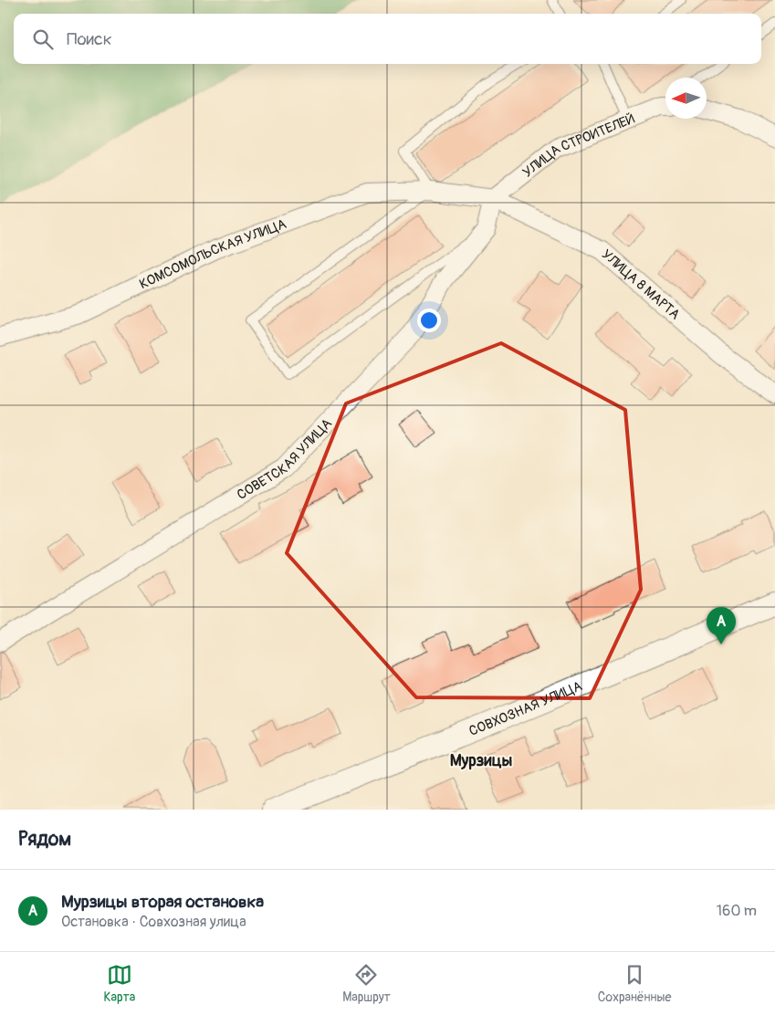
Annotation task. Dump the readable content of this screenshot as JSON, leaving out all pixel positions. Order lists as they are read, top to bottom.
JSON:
{
  "streets": {
    "street": [
      "УЛИЦА СТРОИТЕЛЕЙ",
      "КОМСОМОЛЬСКАЯ УЛИЦА",
      "УЛИЦА 8 МАРТА",
      "СОВЕТСКАЯ УЛИЦА",
      "СОВХОЗНАЯ УЛИЦА"
    ]
  },
  "crossings": [
    ["УЛИЦА СТРОИТЕЛЕЙ", "КОМСОМОЛЬСКАЯ УЛИЦА"],
    ["УЛИЦА СТРОИТЕЛЕЙ", "УЛИЦА 8 МАРТА"],
    ["УЛИЦА СТРОИТЕЛЕЙ", "СОВЕТСКАЯ УЛИЦА"],
    ["КОМСОМОЛЬСКАЯ УЛИЦА", "УЛИЦА 8 МАРТА"],
    ["КОМСОМОЛЬСКАЯ УЛИЦА", "СОВЕТСКАЯ УЛИЦА"],
    ["УЛИЦА 8 МАРТА", "СОВЕТСКАЯ УЛИЦА"]
  ],
  "districts": ["Мурзицы"],
  "north": "left",
  "page": {
    "search": "Поиск",
    "pins": "A",
    "heading": "Рядом",
    "list": [
      {
        "mark": "A",
        "name": "Мурзицы вторая остановка",
        "note": "Остановка · Совхозная улица",
        "value": "160 m"
      }
    ],
    "nav": ["Карта", "Маршрут", "Сохранённые"]
  }
}
